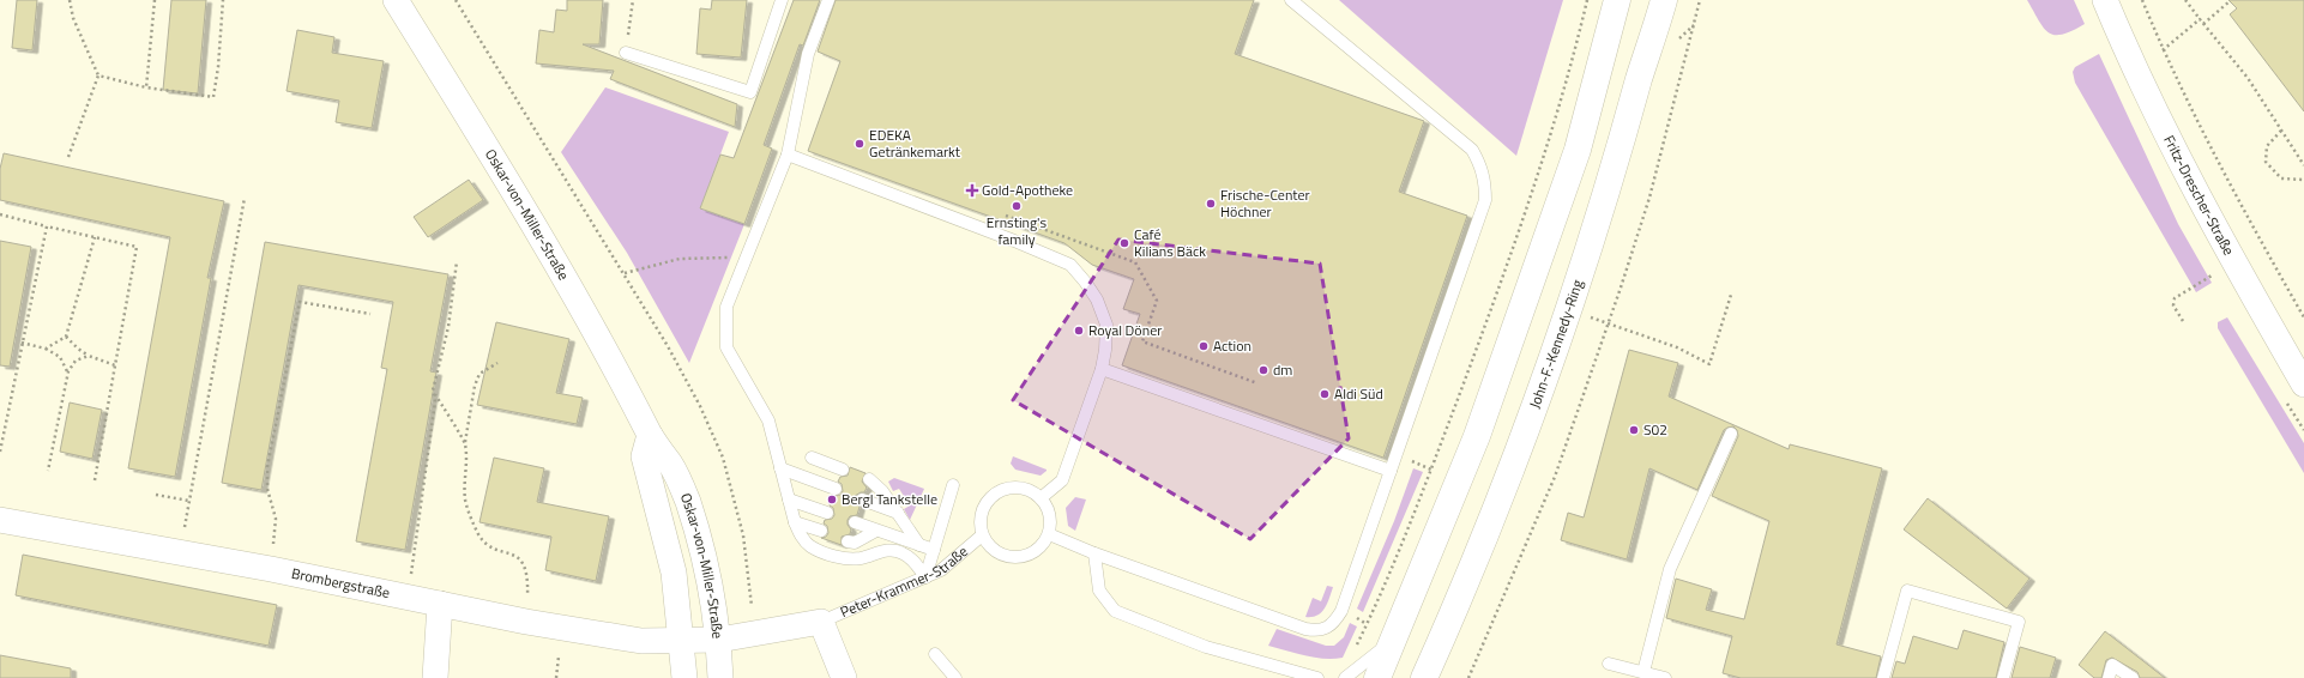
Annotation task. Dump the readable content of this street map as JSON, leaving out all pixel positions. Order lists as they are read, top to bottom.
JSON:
{
  "streets": {
    "main road": ["John-F.-Kennedy-Ring"],
    "street": [
      "Fritz-Drescher-Straße",
      "Oskar-von-Miller-Straße",
      "Peter-Krammer-Straße",
      "Brombergstraße"
    ]
  },
  "crossings": [
    ["Oskar-von-Miller-Straße", "Peter-Krammer-Straße"],
    ["Oskar-von-Miller-Straße", "Brombergstraße"],
    ["Peter-Krammer-Straße", "Brombergstraße"]
  ],
  "places": {
    "other": [
      "EDEKA Getränkemarkt",
      "Frische-Center Höchner",
      "Ernsting's family",
      "Café Kilians Bäck",
      "Royal Döner",
      "Action",
      "dm",
      "Aldi Süd",
      "S02",
      "Bergl Tankstelle"
    ],
    "health": ["Gold-Apotheke"]
  }
}
